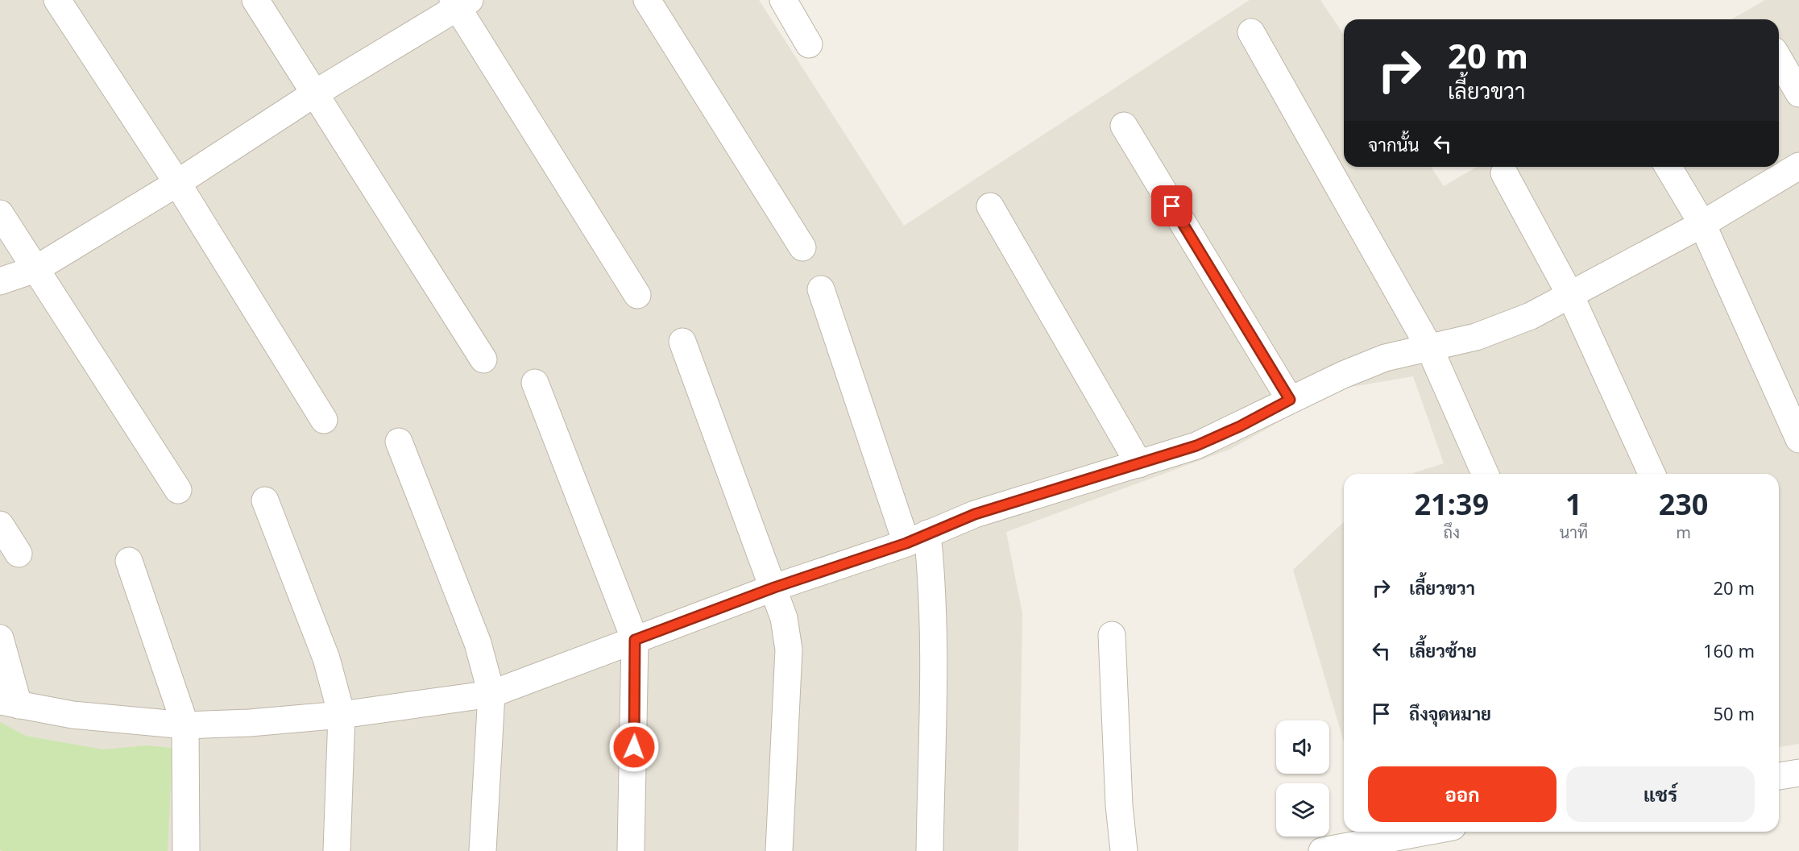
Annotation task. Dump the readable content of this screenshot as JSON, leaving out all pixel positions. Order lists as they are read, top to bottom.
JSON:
{
  "page": {
    "turn": ["20 m", "เลี้ยวขวา"],
    "then": "จากนั้น",
    "eta": [
      "21:39",
      "ถึง",
      "1",
      "นาที",
      "230",
      "m"
    ],
    "list": [
      {
        "name": "เลี้ยวขวา",
        "value": "20 m"
      },
      {
        "name": "เลี้ยวซ้าย",
        "value": "160 m"
      },
      {
        "name": "ถึงจุดหมาย",
        "value": "50 m"
      }
    ],
    "buttons": ["ออก", "แชร์"]
  }
}
